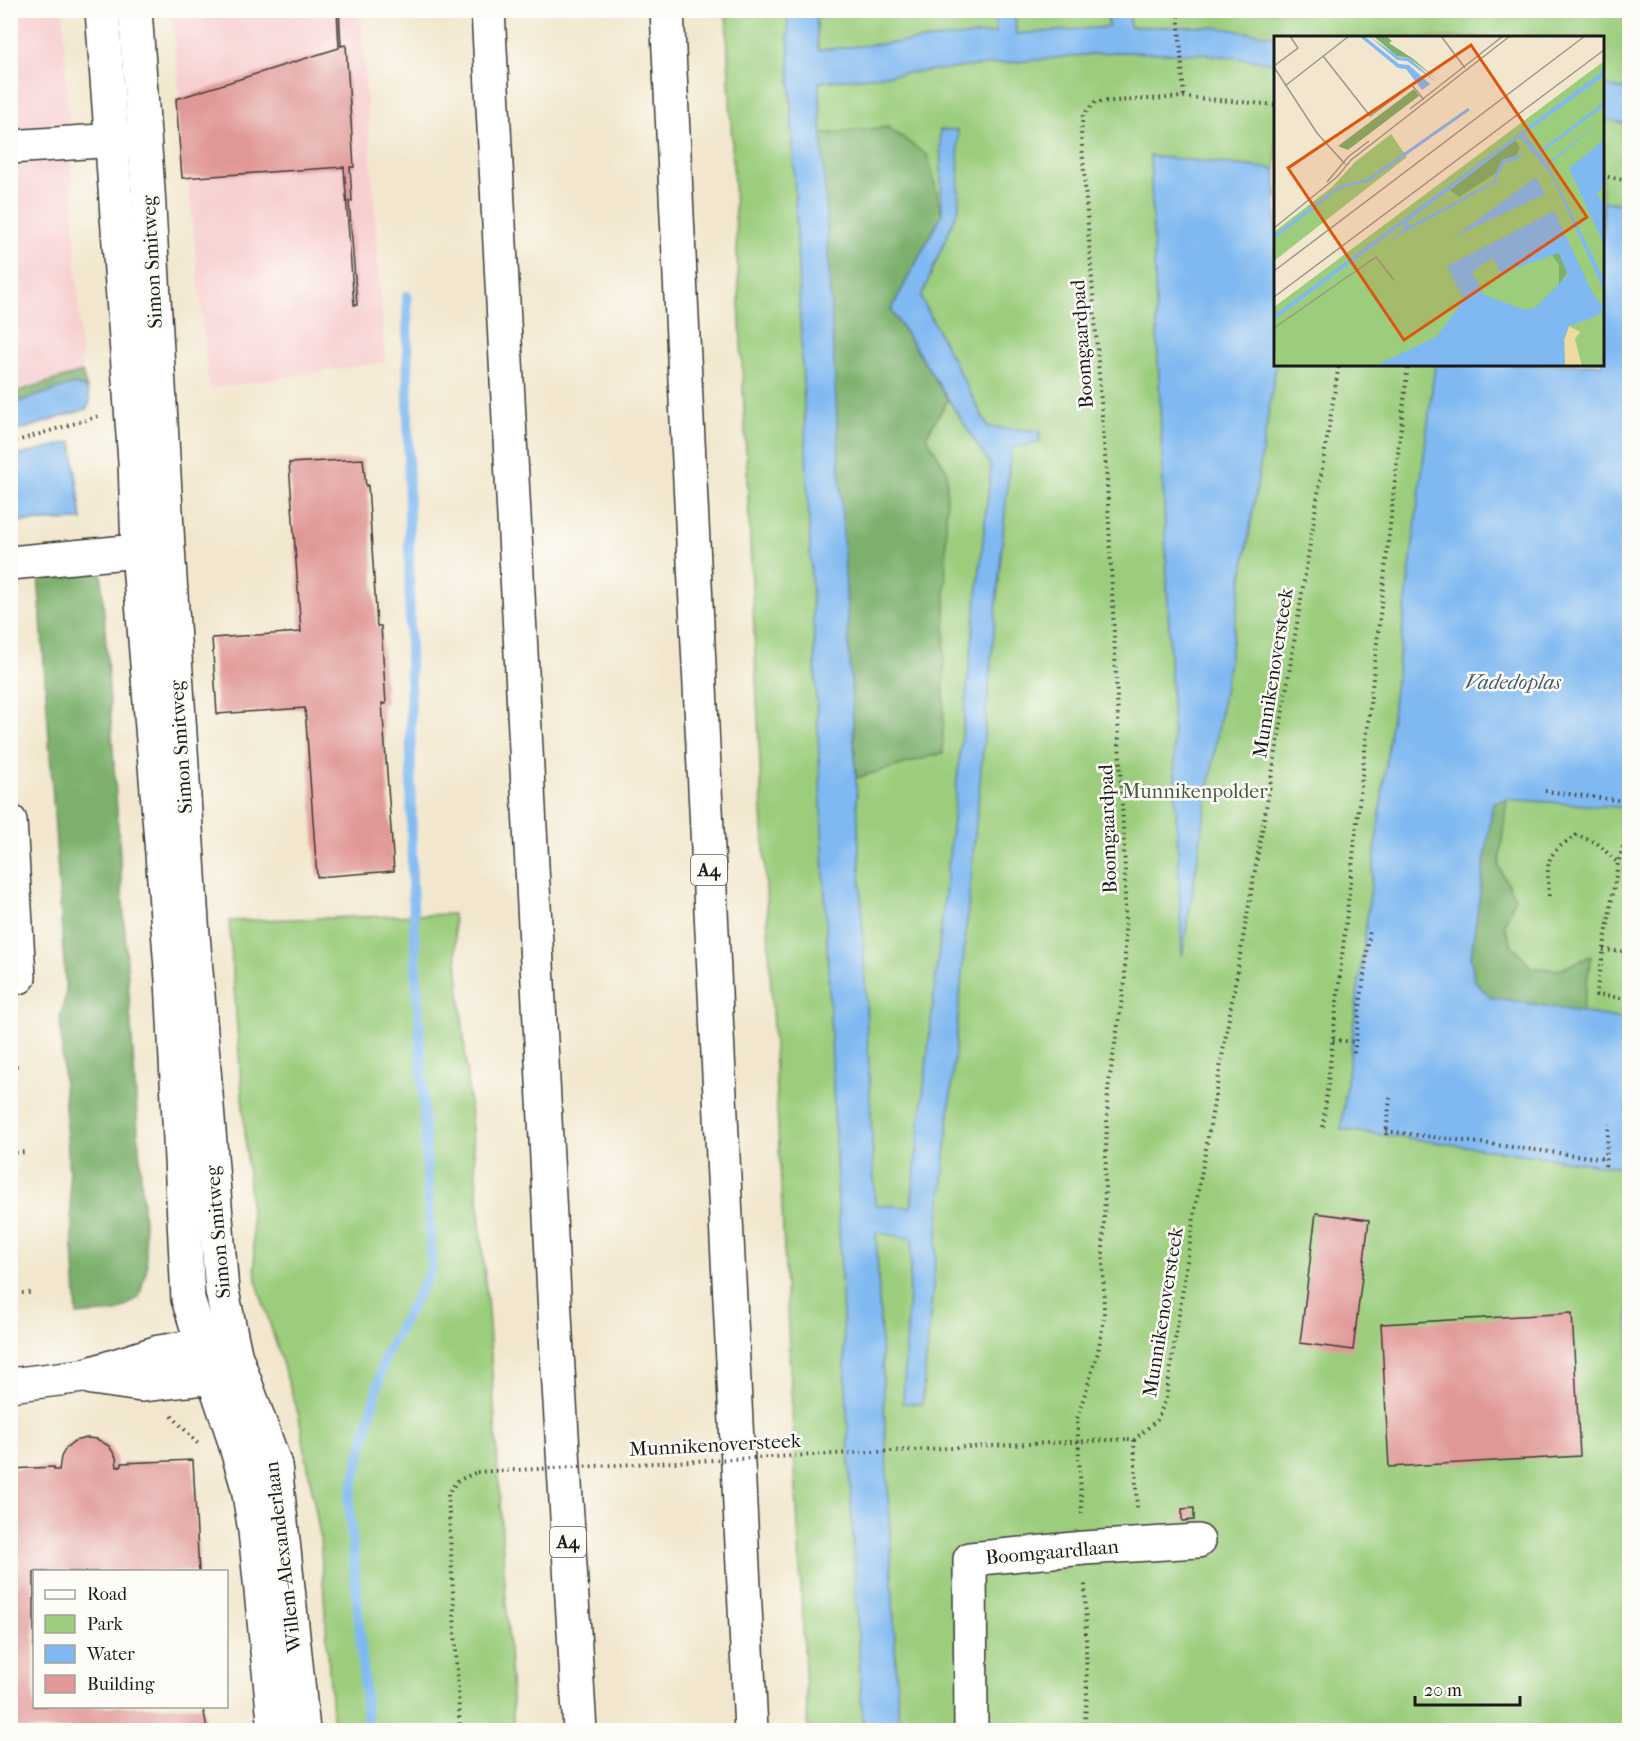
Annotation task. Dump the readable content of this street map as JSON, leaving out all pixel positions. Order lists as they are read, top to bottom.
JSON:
{
  "streets": {
    "main road": [
      "Simon Smitweg",
      "A4",
      "Boomgaardlaan",
      "Willem-Alexanderlaan"
    ],
    "path": ["Boomgaardpad", "Munnikenoversteek"]
  },
  "crossings": [
    ["Simon Smitweg", "Willem-Alexanderlaan"],
    ["Boomgaardpad", "Boomgaardlaan"]
  ],
  "water": ["Vadedoplas"],
  "parks": ["Munnikenpolder"],
  "legend": [
    "Road",
    "Park",
    "Water",
    "Building"
  ],
  "scale_bar": "20 m"
}
